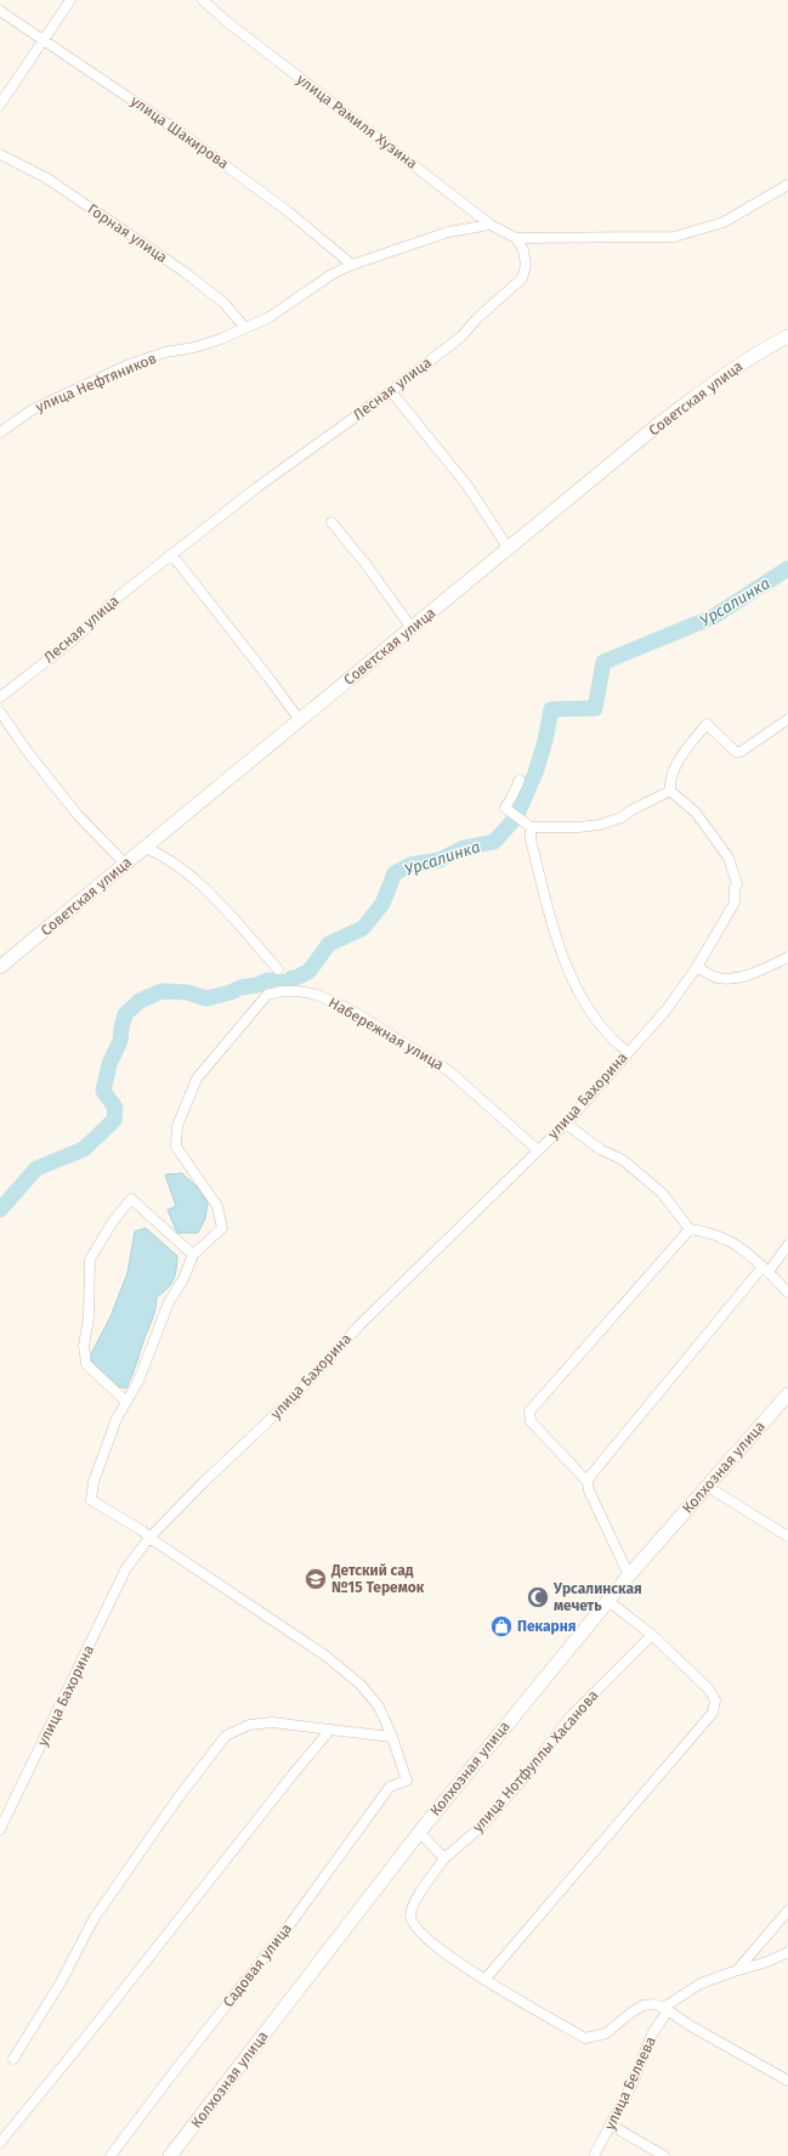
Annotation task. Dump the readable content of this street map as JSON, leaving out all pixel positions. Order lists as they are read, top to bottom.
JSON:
{
  "streets": {
    "street": [
      "улица Рамиля Хузина",
      "улица Шакирова",
      "Горная улица",
      "улица Нефтяников",
      "Лесная улица",
      "Советская улица",
      "Набережная улица",
      "улица Бахорина",
      "Колхозная улица",
      "улица Нотфуллы Хасанова",
      "Садовая улица",
      "улица Беляева"
    ]
  },
  "crossings": [
    ["улица Рамиля Хузина", "улица Нефтяников"],
    ["улица Рамиля Хузина", "Лесная улица"],
    ["улица Шакирова", "улица Нефтяников"],
    ["Горная улица", "улица Нефтяников"],
    ["Набережная улица", "улица Бахорина"],
    ["улица Нотфуллы Хасанова", "улица Беляева"]
  ],
  "water": ["Урсалинка"],
  "places": {
    "school or university": ["Детский сад №15 Теремок"],
    "mosque": ["Урсалинская мечеть"],
    "shop": ["Пекарня"]
  }
}
